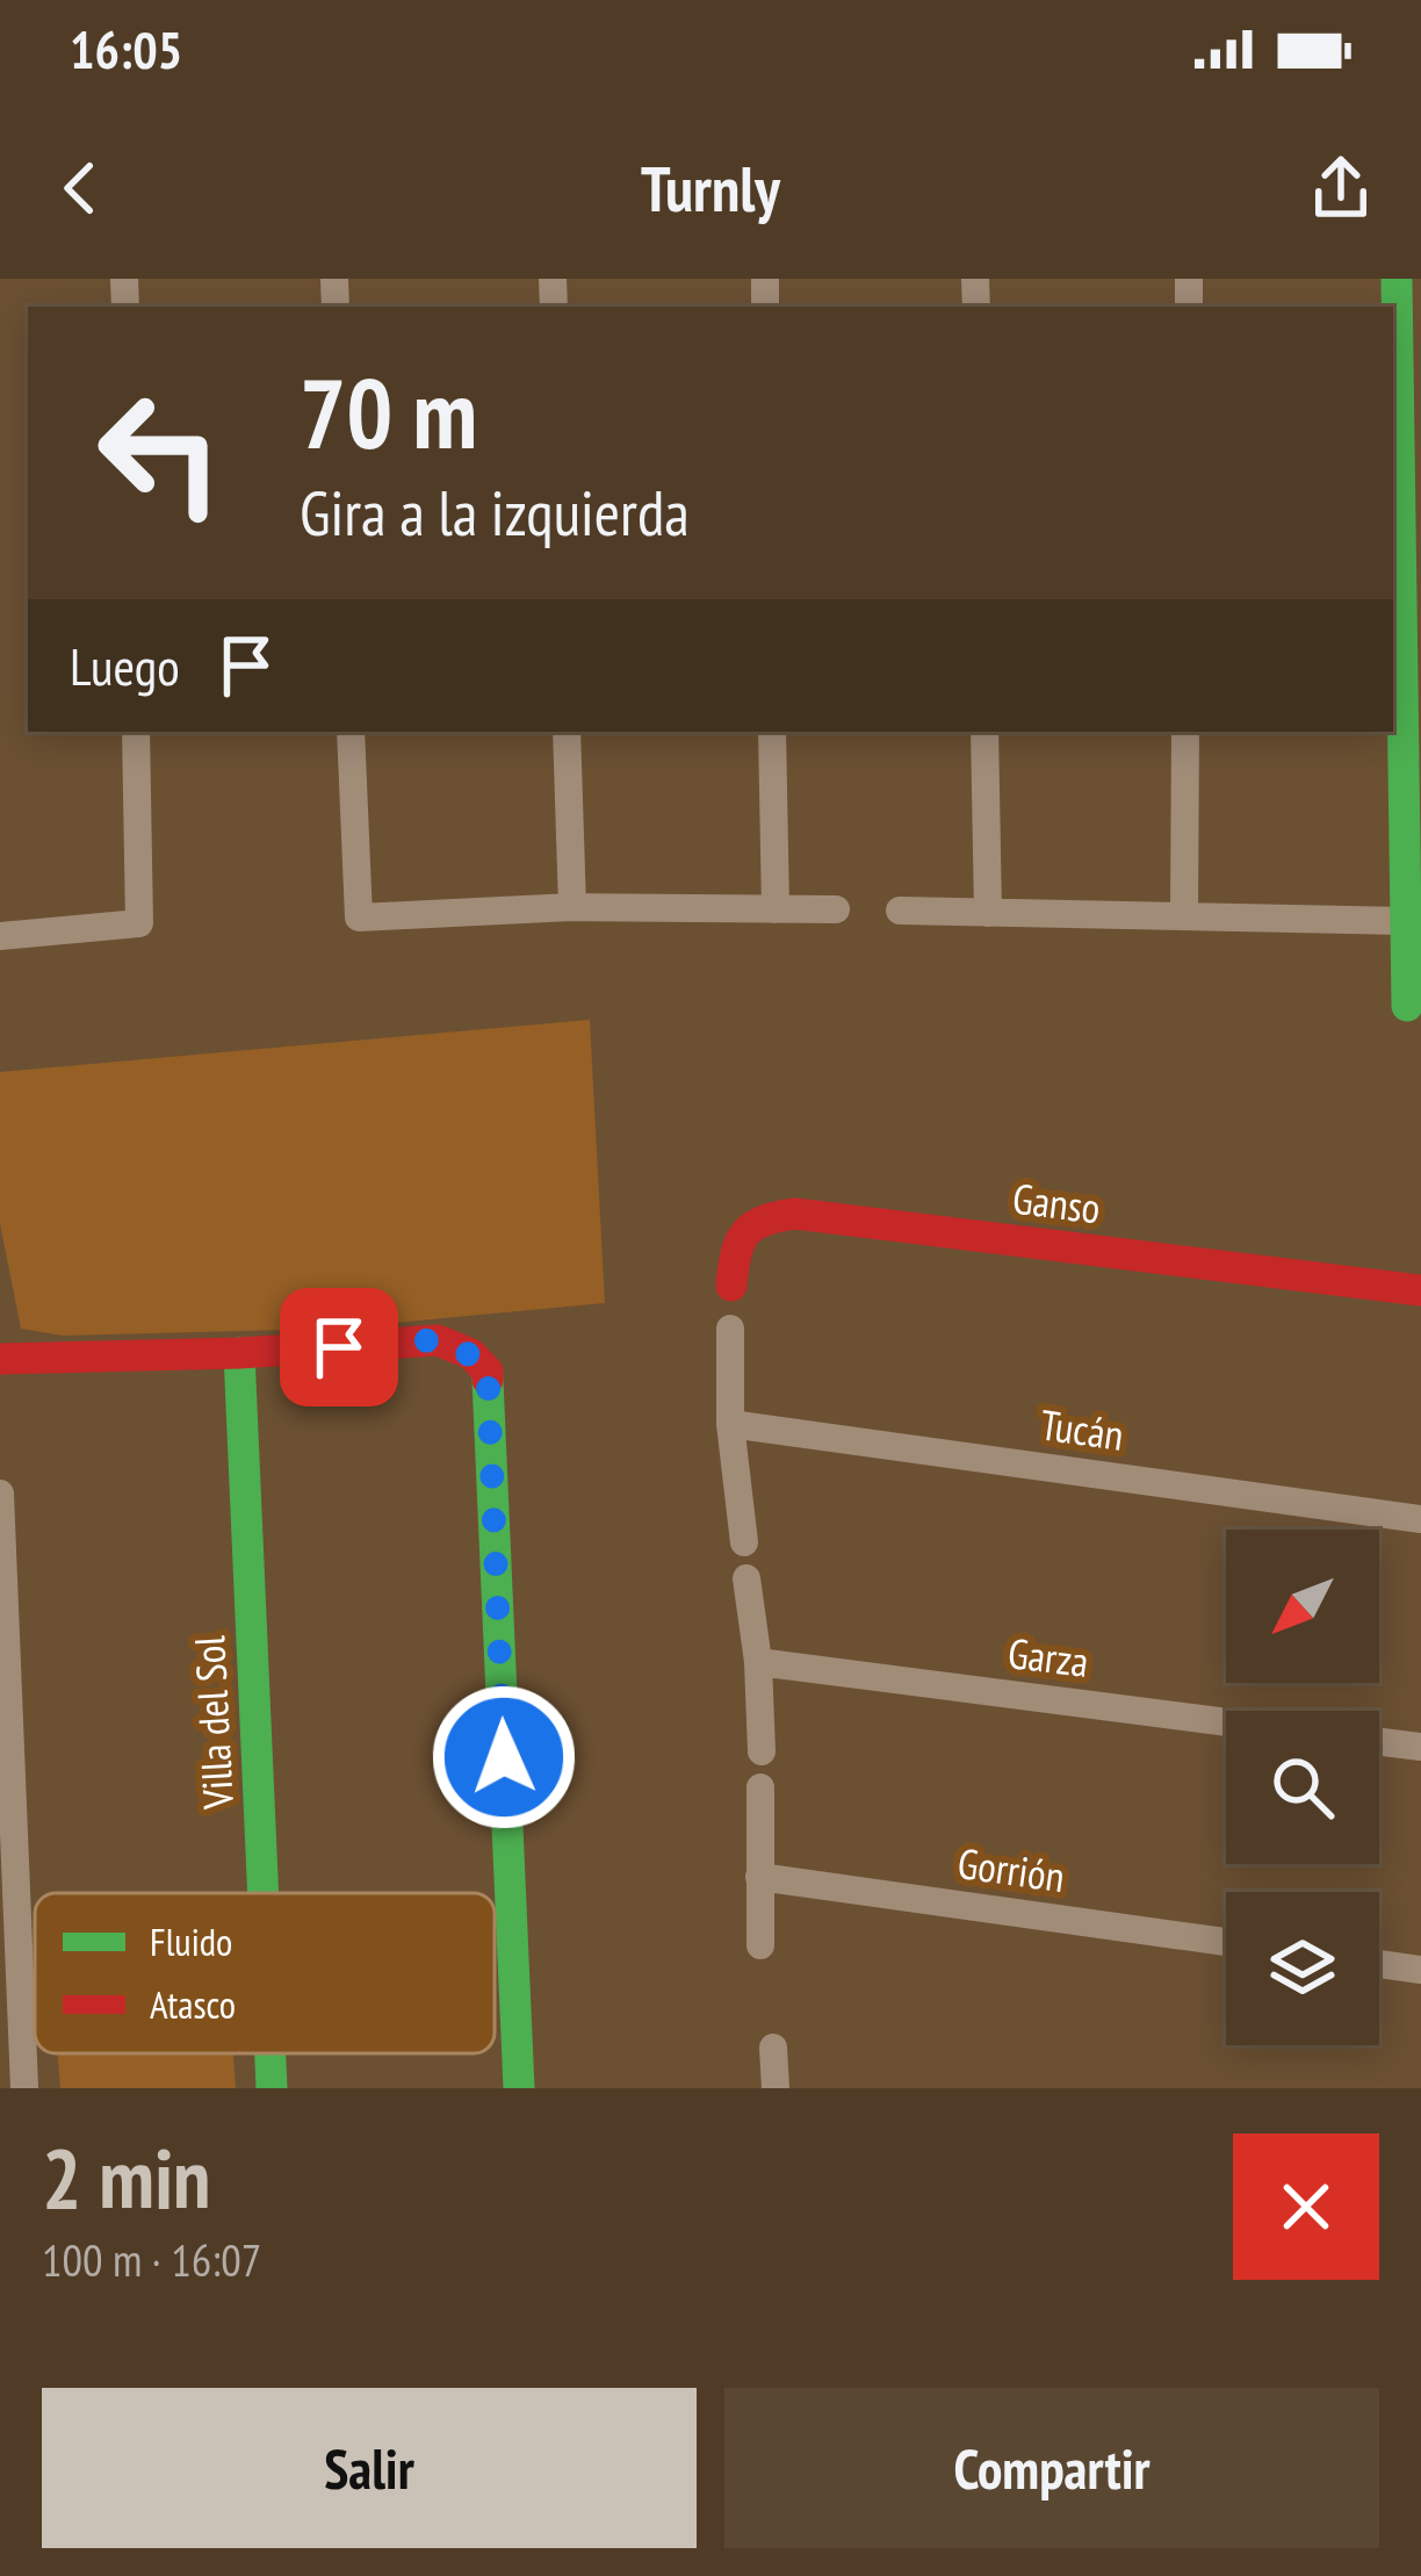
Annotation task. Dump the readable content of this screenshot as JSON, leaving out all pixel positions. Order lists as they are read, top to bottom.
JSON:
{
  "streets": {
    "street": [
      "Ganso",
      "Tucán",
      "Garza",
      "Villa del Sol",
      "Gorrión"
    ]
  },
  "legend": ["Fluido", "Atasco"],
  "north": "bottom left",
  "page": {
    "status": "16:05",
    "header": "Turnly",
    "turn": ["70 m", "Gira a la izquierda"],
    "then": "Luego",
    "heading": ["2 min", "100 m · 16:07"],
    "buttons": ["Salir", "Compartir"]
  }
}
